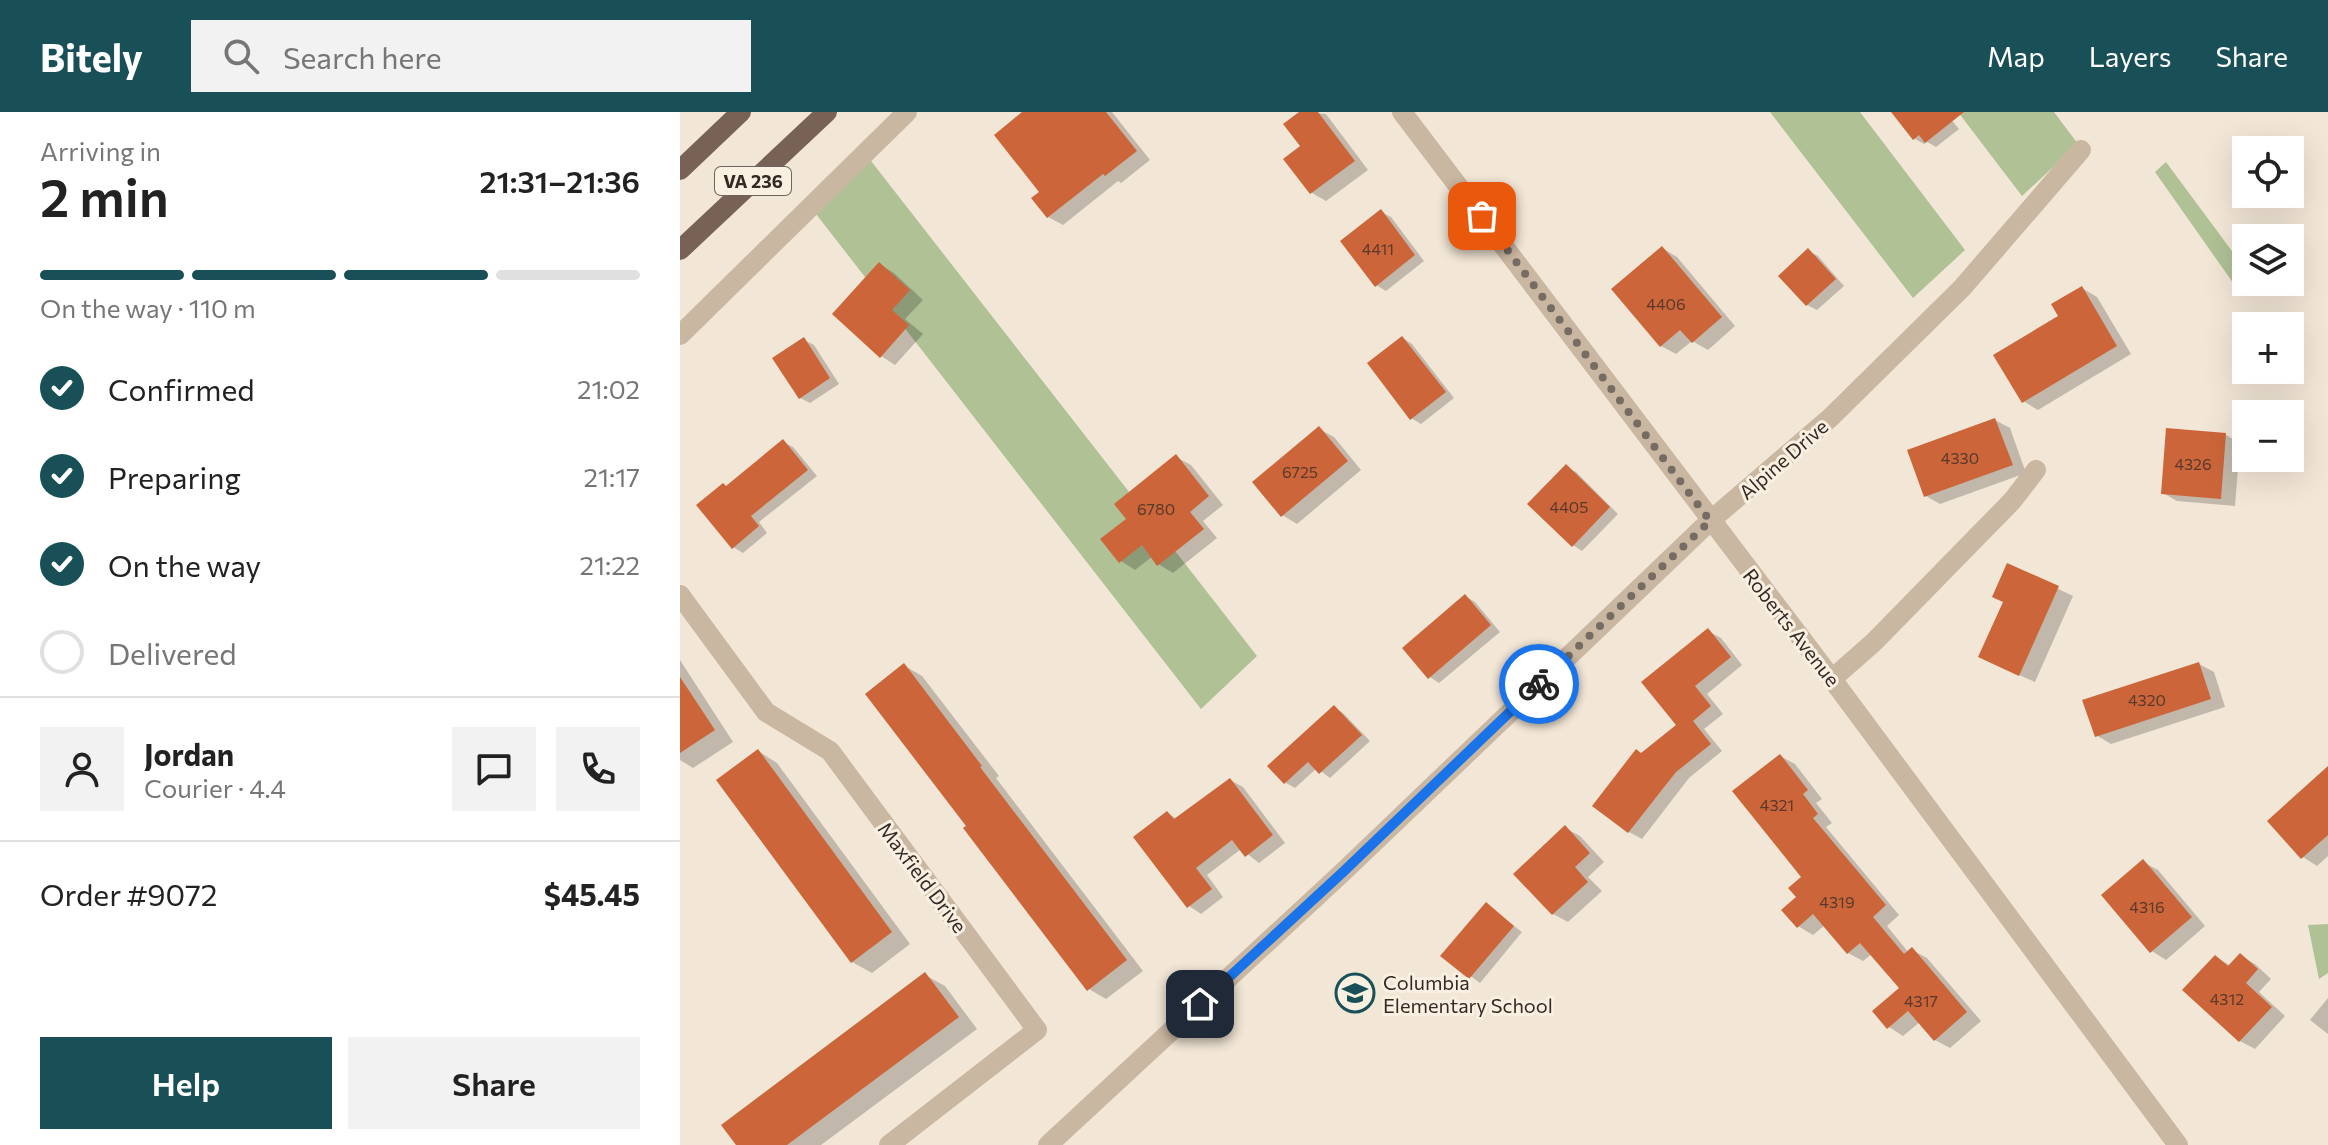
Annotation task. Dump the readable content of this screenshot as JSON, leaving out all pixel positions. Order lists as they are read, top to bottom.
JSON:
{
  "streets": {
    "main road": ["VA 236"],
    "street": ["Alpine Drive", "Roberts Avenue", "Maxfield Drive"]
  },
  "crossings": [
    ["Alpine Drive", "Roberts Avenue"]
  ],
  "places": {
    "school or university": ["Columbia Elementary School"]
  },
  "house_numbers": [
    "4411",
    "4406",
    "4330",
    "4326",
    "6725",
    "4405",
    "6780",
    "4320",
    "4321",
    "4319",
    "4316",
    "4312",
    "4317"
  ],
  "page": {
    "header": "Bitely",
    "search": "Search here",
    "nav": ["Map", "Layers", "Share"],
    "heading": ["2 min", "Arriving in", "21:31–21:36"],
    "panel": [
      "Jordan",
      "Courier · 4.4",
      "Order #9072",
      "$45.45"
    ],
    "map_buttons": ["+", "−"],
    "bar": "On the way · 110 m",
    "list": [
      ["Confirmed", "21:02"],
      ["Preparing", "21:17"],
      ["On the way", "21:22"],
      "Delivered"
    ],
    "buttons": ["Help", "Share"]
  }
}
